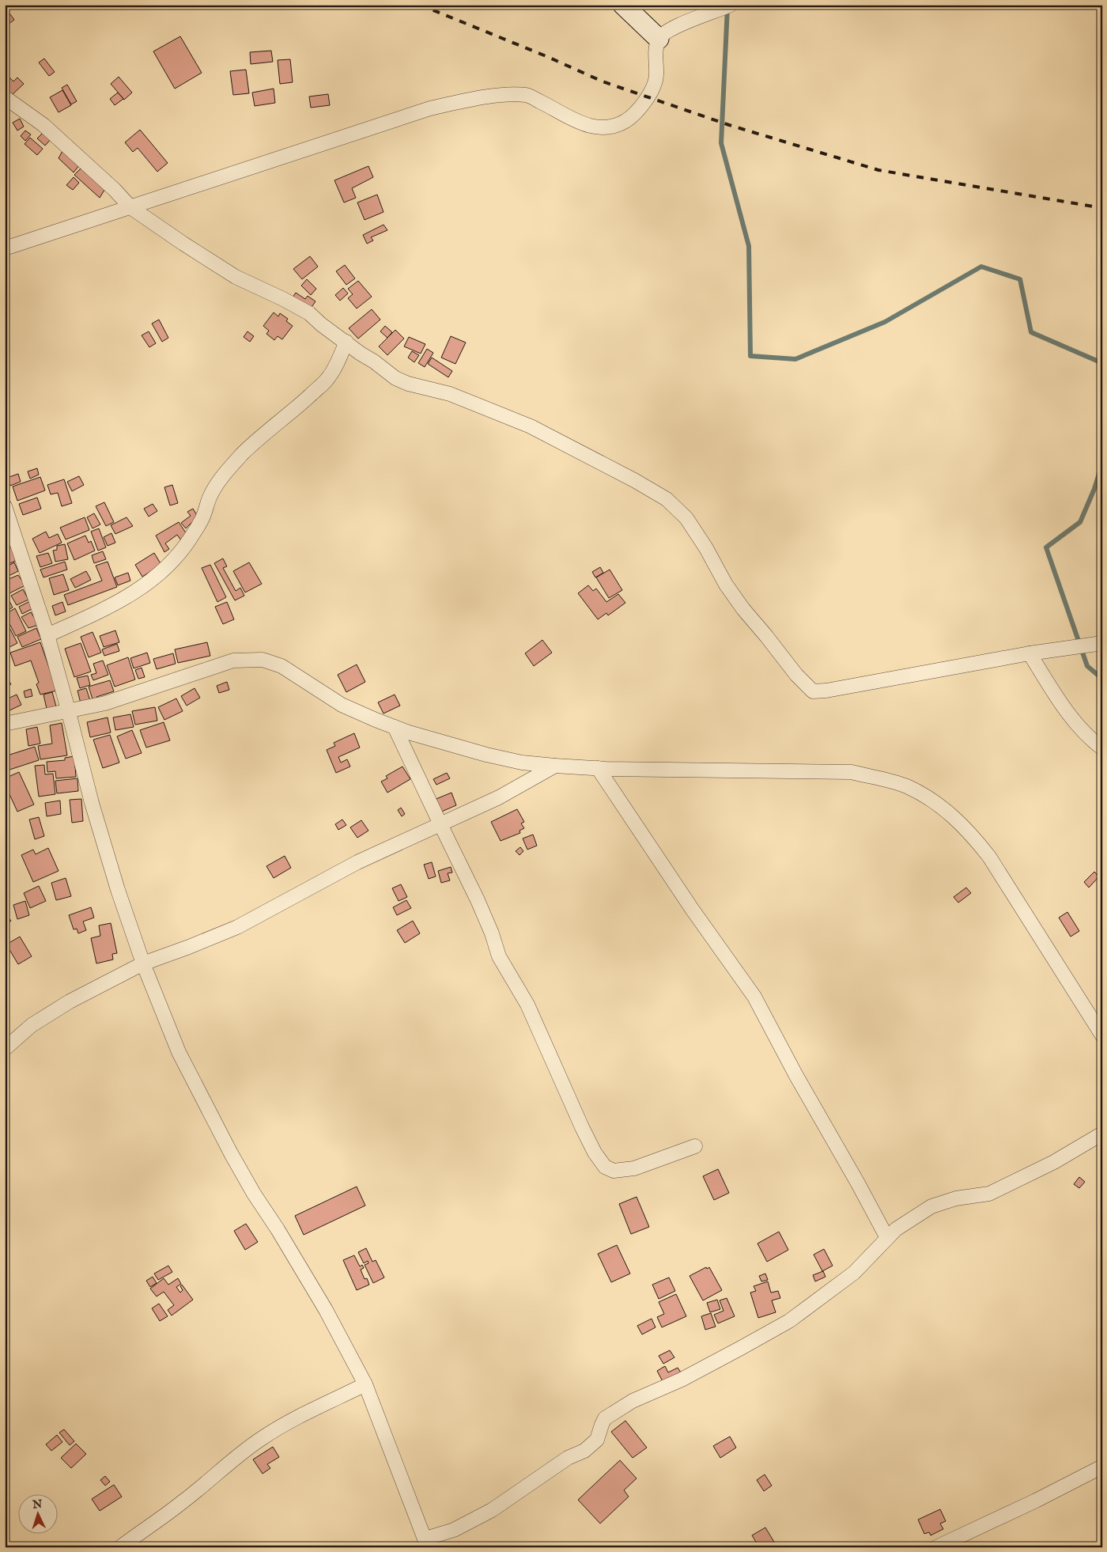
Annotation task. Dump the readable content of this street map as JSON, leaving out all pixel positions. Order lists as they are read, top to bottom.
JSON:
{
  "north": "top"
}
